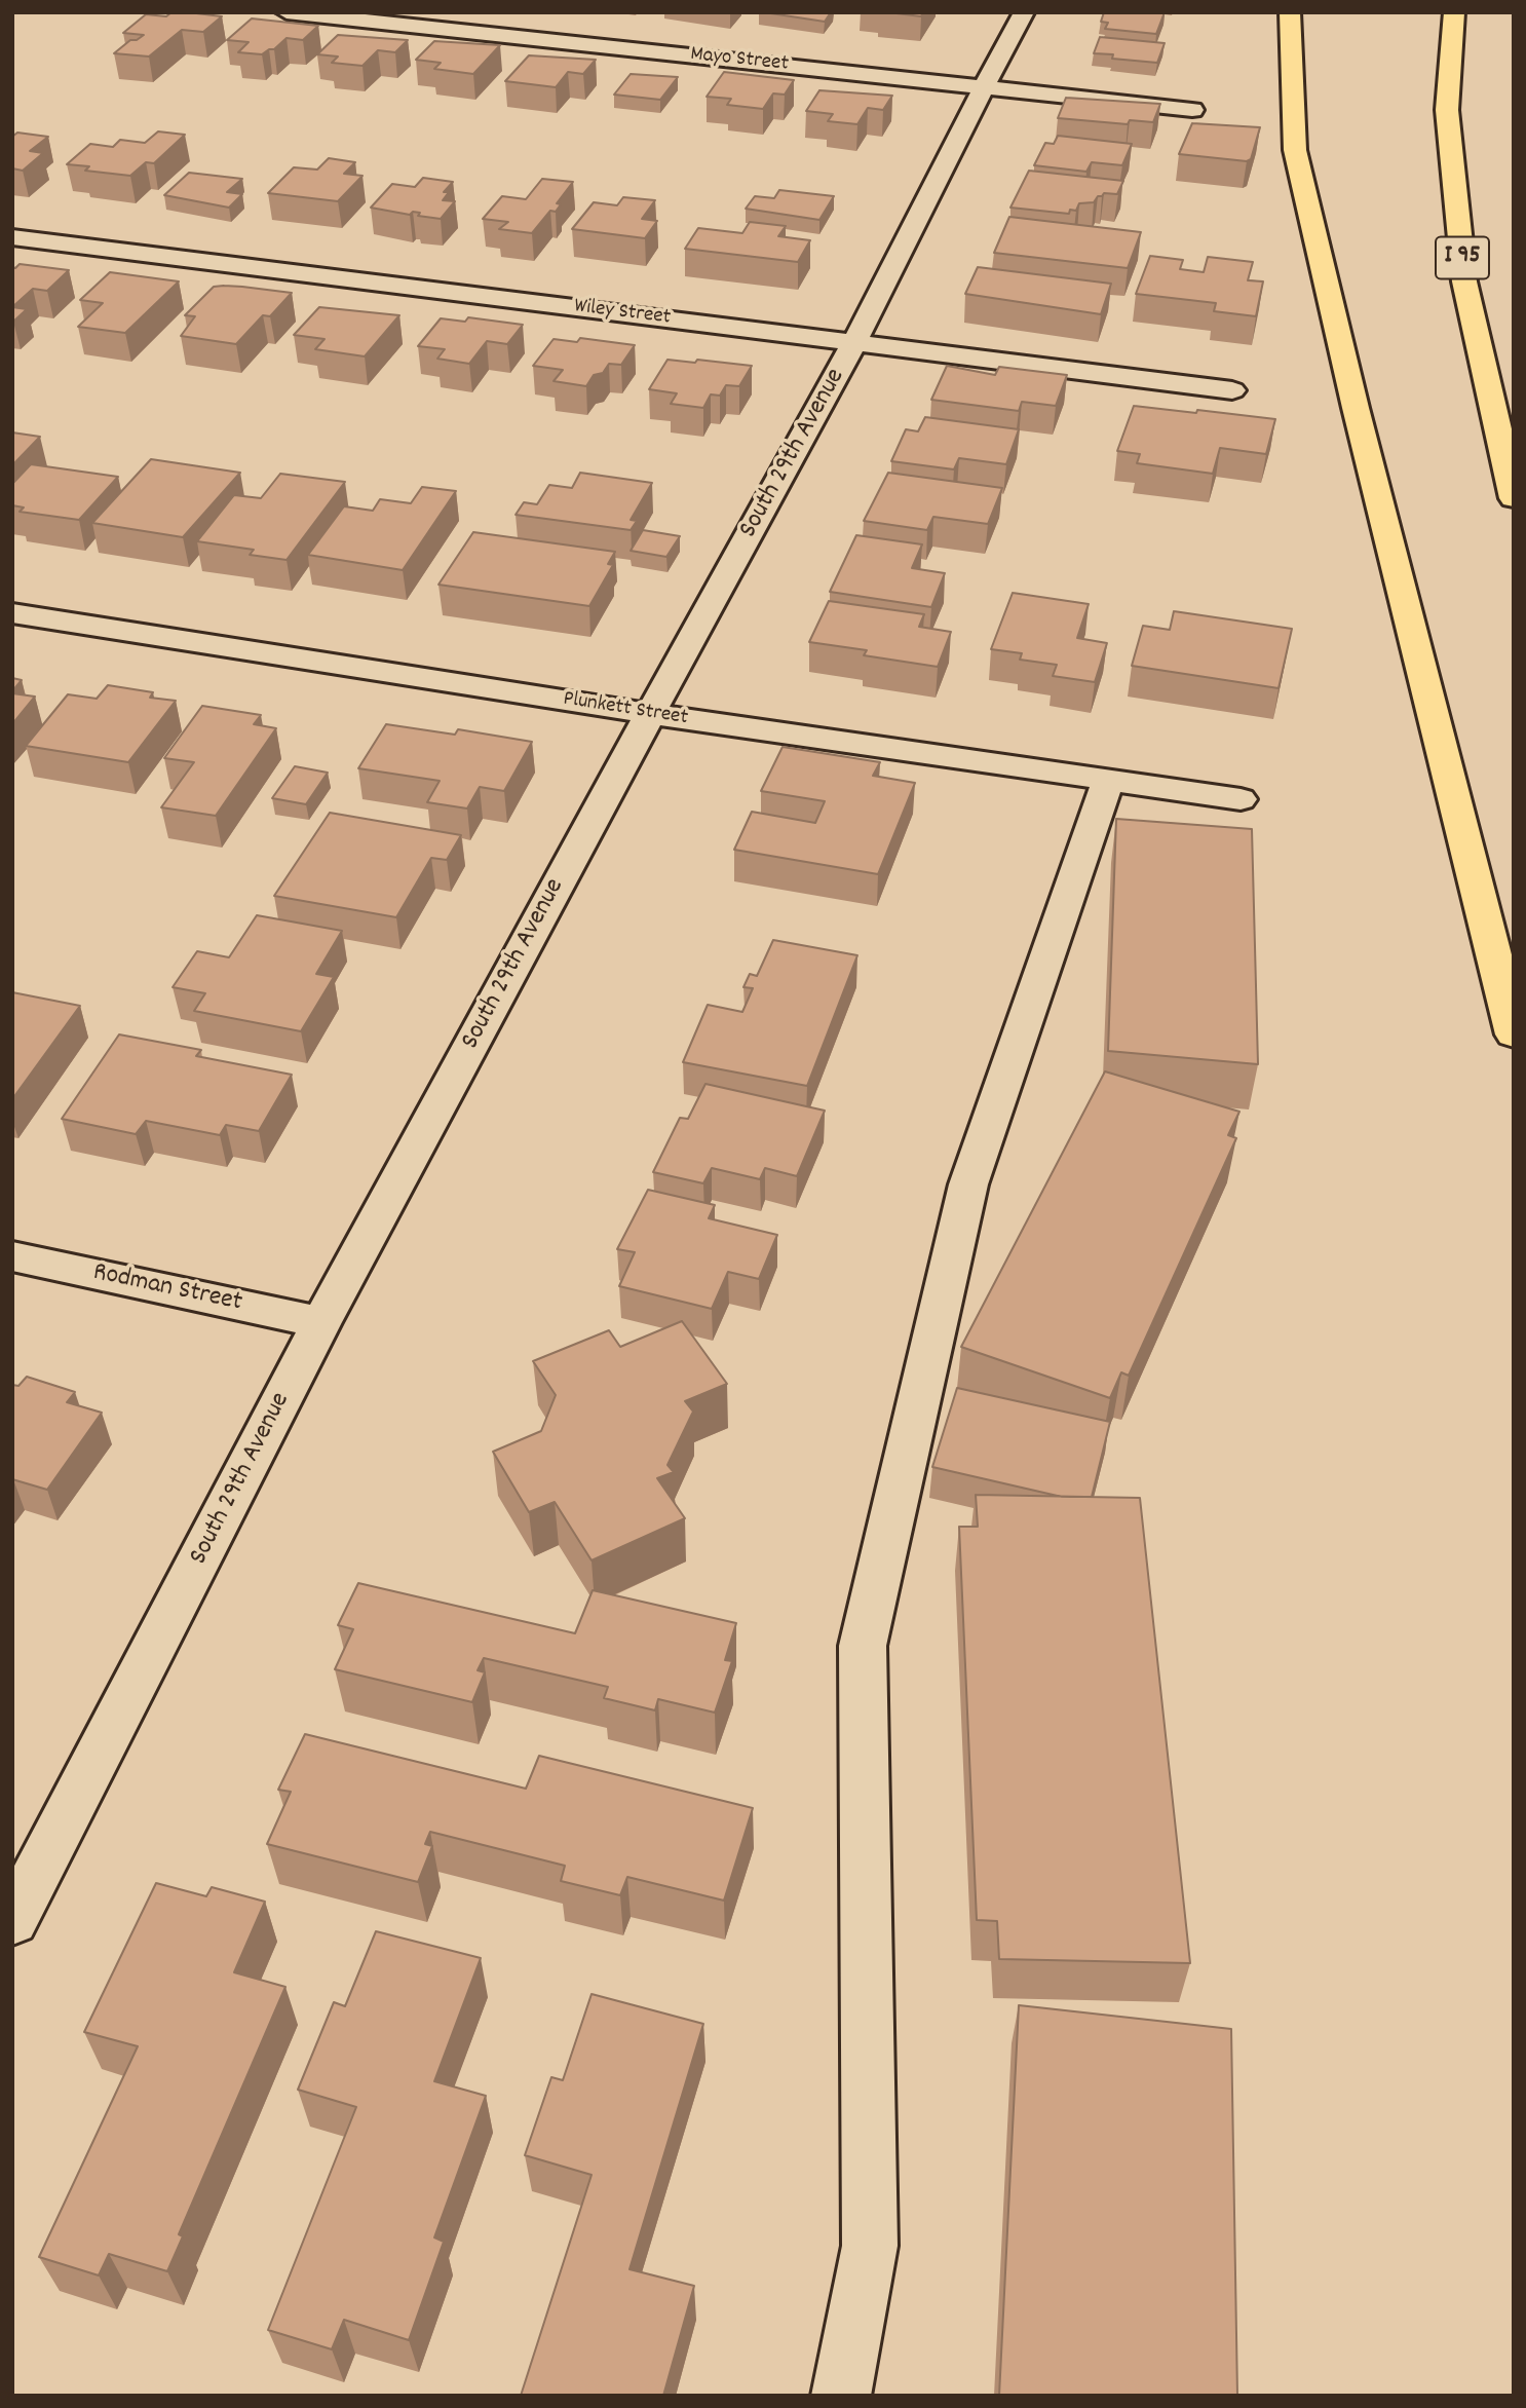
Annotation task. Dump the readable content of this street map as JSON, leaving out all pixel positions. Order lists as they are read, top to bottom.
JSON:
{
  "streets": {
    "highway": ["I 95"],
    "street": [
      "Mayo Street",
      "Wiley Street",
      "South 29th Avenue",
      "Plunkett Street",
      "Rodman Street"
    ]
  },
  "crossings": [
    ["Mayo Street", "South 29th Avenue"],
    ["Wiley Street", "South 29th Avenue"],
    ["South 29th Avenue", "Plunkett Street"],
    ["South 29th Avenue", "Rodman Street"]
  ]
}
